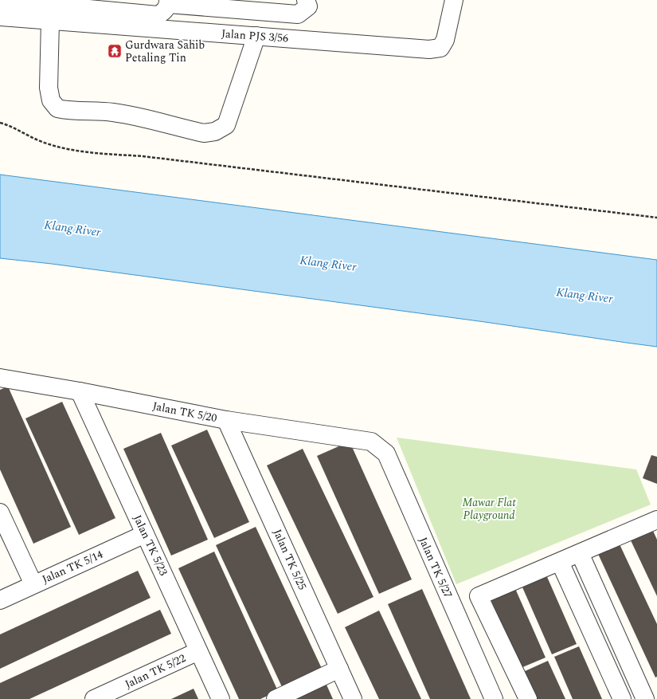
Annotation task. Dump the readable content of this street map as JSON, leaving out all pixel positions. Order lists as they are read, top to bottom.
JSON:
{
  "streets": {
    "street": [
      "Jalan PJS 3/56",
      "Jalan TK 5/20",
      "Jalan TK 5/23",
      "Jalan TK 5/25",
      "Jalan TK 5/14",
      "Jalan TK 5/27",
      "Jalan TK 5/22"
    ]
  },
  "crossings": [
    ["Jalan TK 5/20", "Jalan TK 5/23"],
    ["Jalan TK 5/20", "Jalan TK 5/25"],
    ["Jalan TK 5/20", "Jalan TK 5/27"],
    ["Jalan TK 5/23", "Jalan TK 5/14"],
    ["Jalan TK 5/23", "Jalan TK 5/22"]
  ],
  "water": ["Klang River"],
  "parks": ["Mawar Flat Playground"],
  "places": {
    "temple": ["Gurdwara Sahib Petaling Tin"]
  }
}
